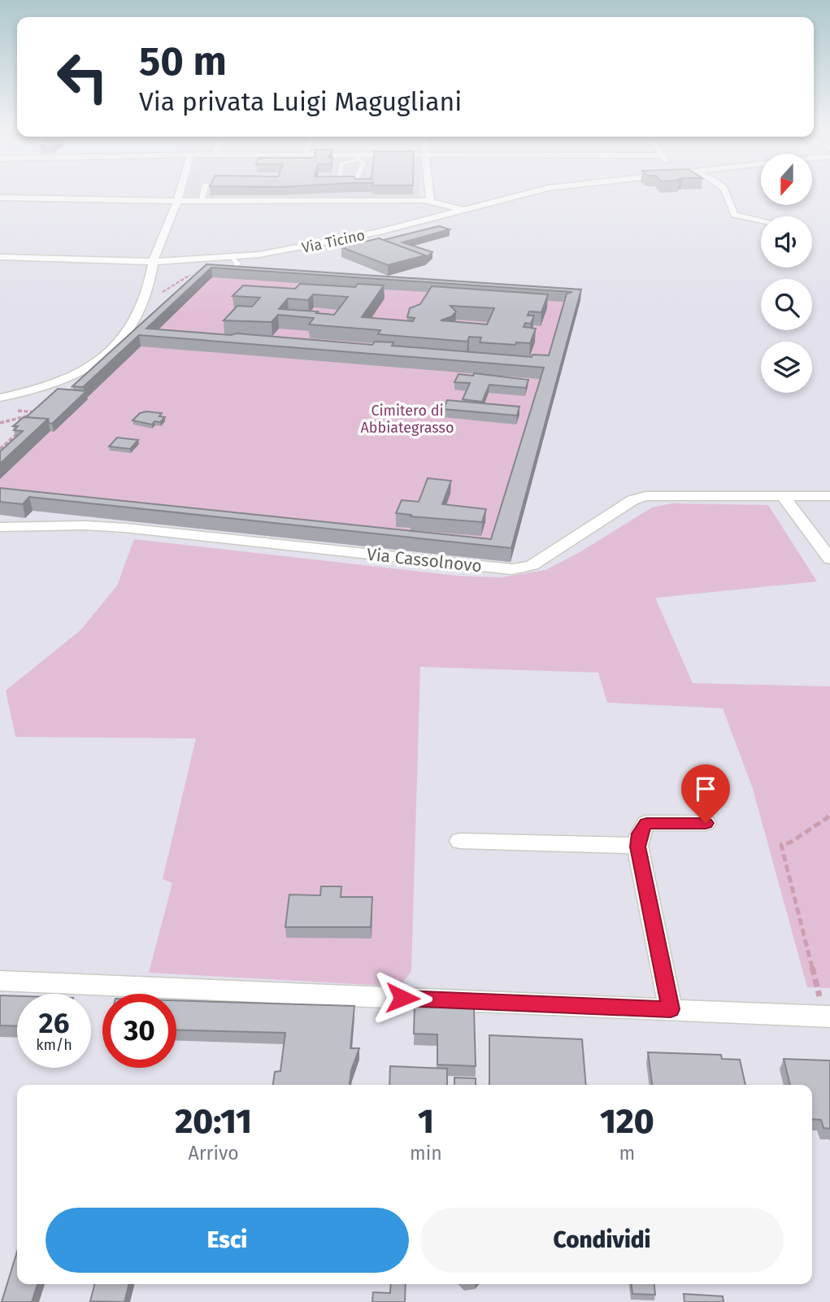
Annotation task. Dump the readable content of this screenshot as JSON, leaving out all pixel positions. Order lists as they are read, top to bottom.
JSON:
{
  "streets": {
    "street": ["Via Ticino", "Via Cassolnovo"]
  },
  "parks": ["Cimitero di Abbiategrasso"],
  "north": "bottom",
  "page": {
    "turn": ["50 m", "Via privata Luigi Magugliani"],
    "speed": "26 km/h",
    "limit": "30",
    "eta": [
      "20:11",
      "Arrivo",
      "1",
      "min",
      "120",
      "m"
    ],
    "buttons": ["Esci", "Condividi"]
  }
}
